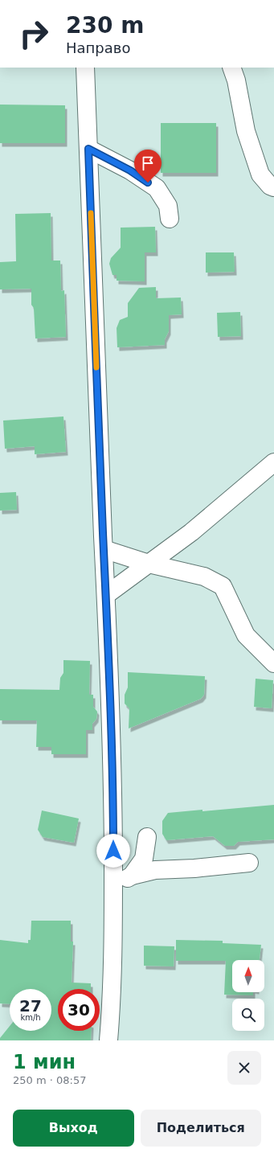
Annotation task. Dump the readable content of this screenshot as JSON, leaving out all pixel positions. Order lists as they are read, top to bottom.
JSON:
{
  "north": "top",
  "page": {
    "turn": ["230 m", "Направо"],
    "speed": "27 km/h",
    "limit": "30",
    "heading": ["1 мин", "250 m · 08:57"],
    "buttons": ["Выход", "Поделиться"]
  }
}
